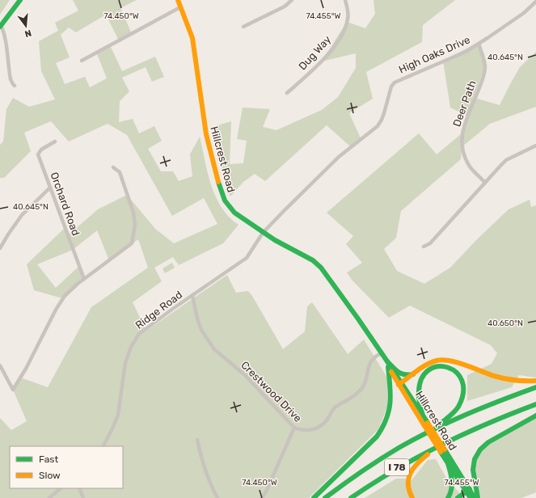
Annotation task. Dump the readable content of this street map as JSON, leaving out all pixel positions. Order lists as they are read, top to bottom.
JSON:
{
  "streets": {
    "main road": ["Hillcrest Road", "I 78"],
    "street": [
      "Dug Way",
      "High Oaks Drive",
      "Deer Path",
      "Orchard Road",
      "Ridge Road",
      "Crestwood Drive"
    ]
  },
  "crossings": [
    ["High Oaks Drive", "Deer Path"],
    ["High Oaks Drive", "Hillcrest Road"],
    ["High Oaks Drive", "Ridge Road"],
    ["Hillcrest Road", "Ridge Road"],
    ["Hillcrest Road", "Crestwood Drive"],
    ["Ridge Road", "Crestwood Drive"]
  ],
  "legend": ["Fast", "Slow"],
  "north": "bottom",
  "coordinates": [
    "74.450°W",
    "74.455°W",
    "40.645°N",
    "40.650°N"
  ]
}
